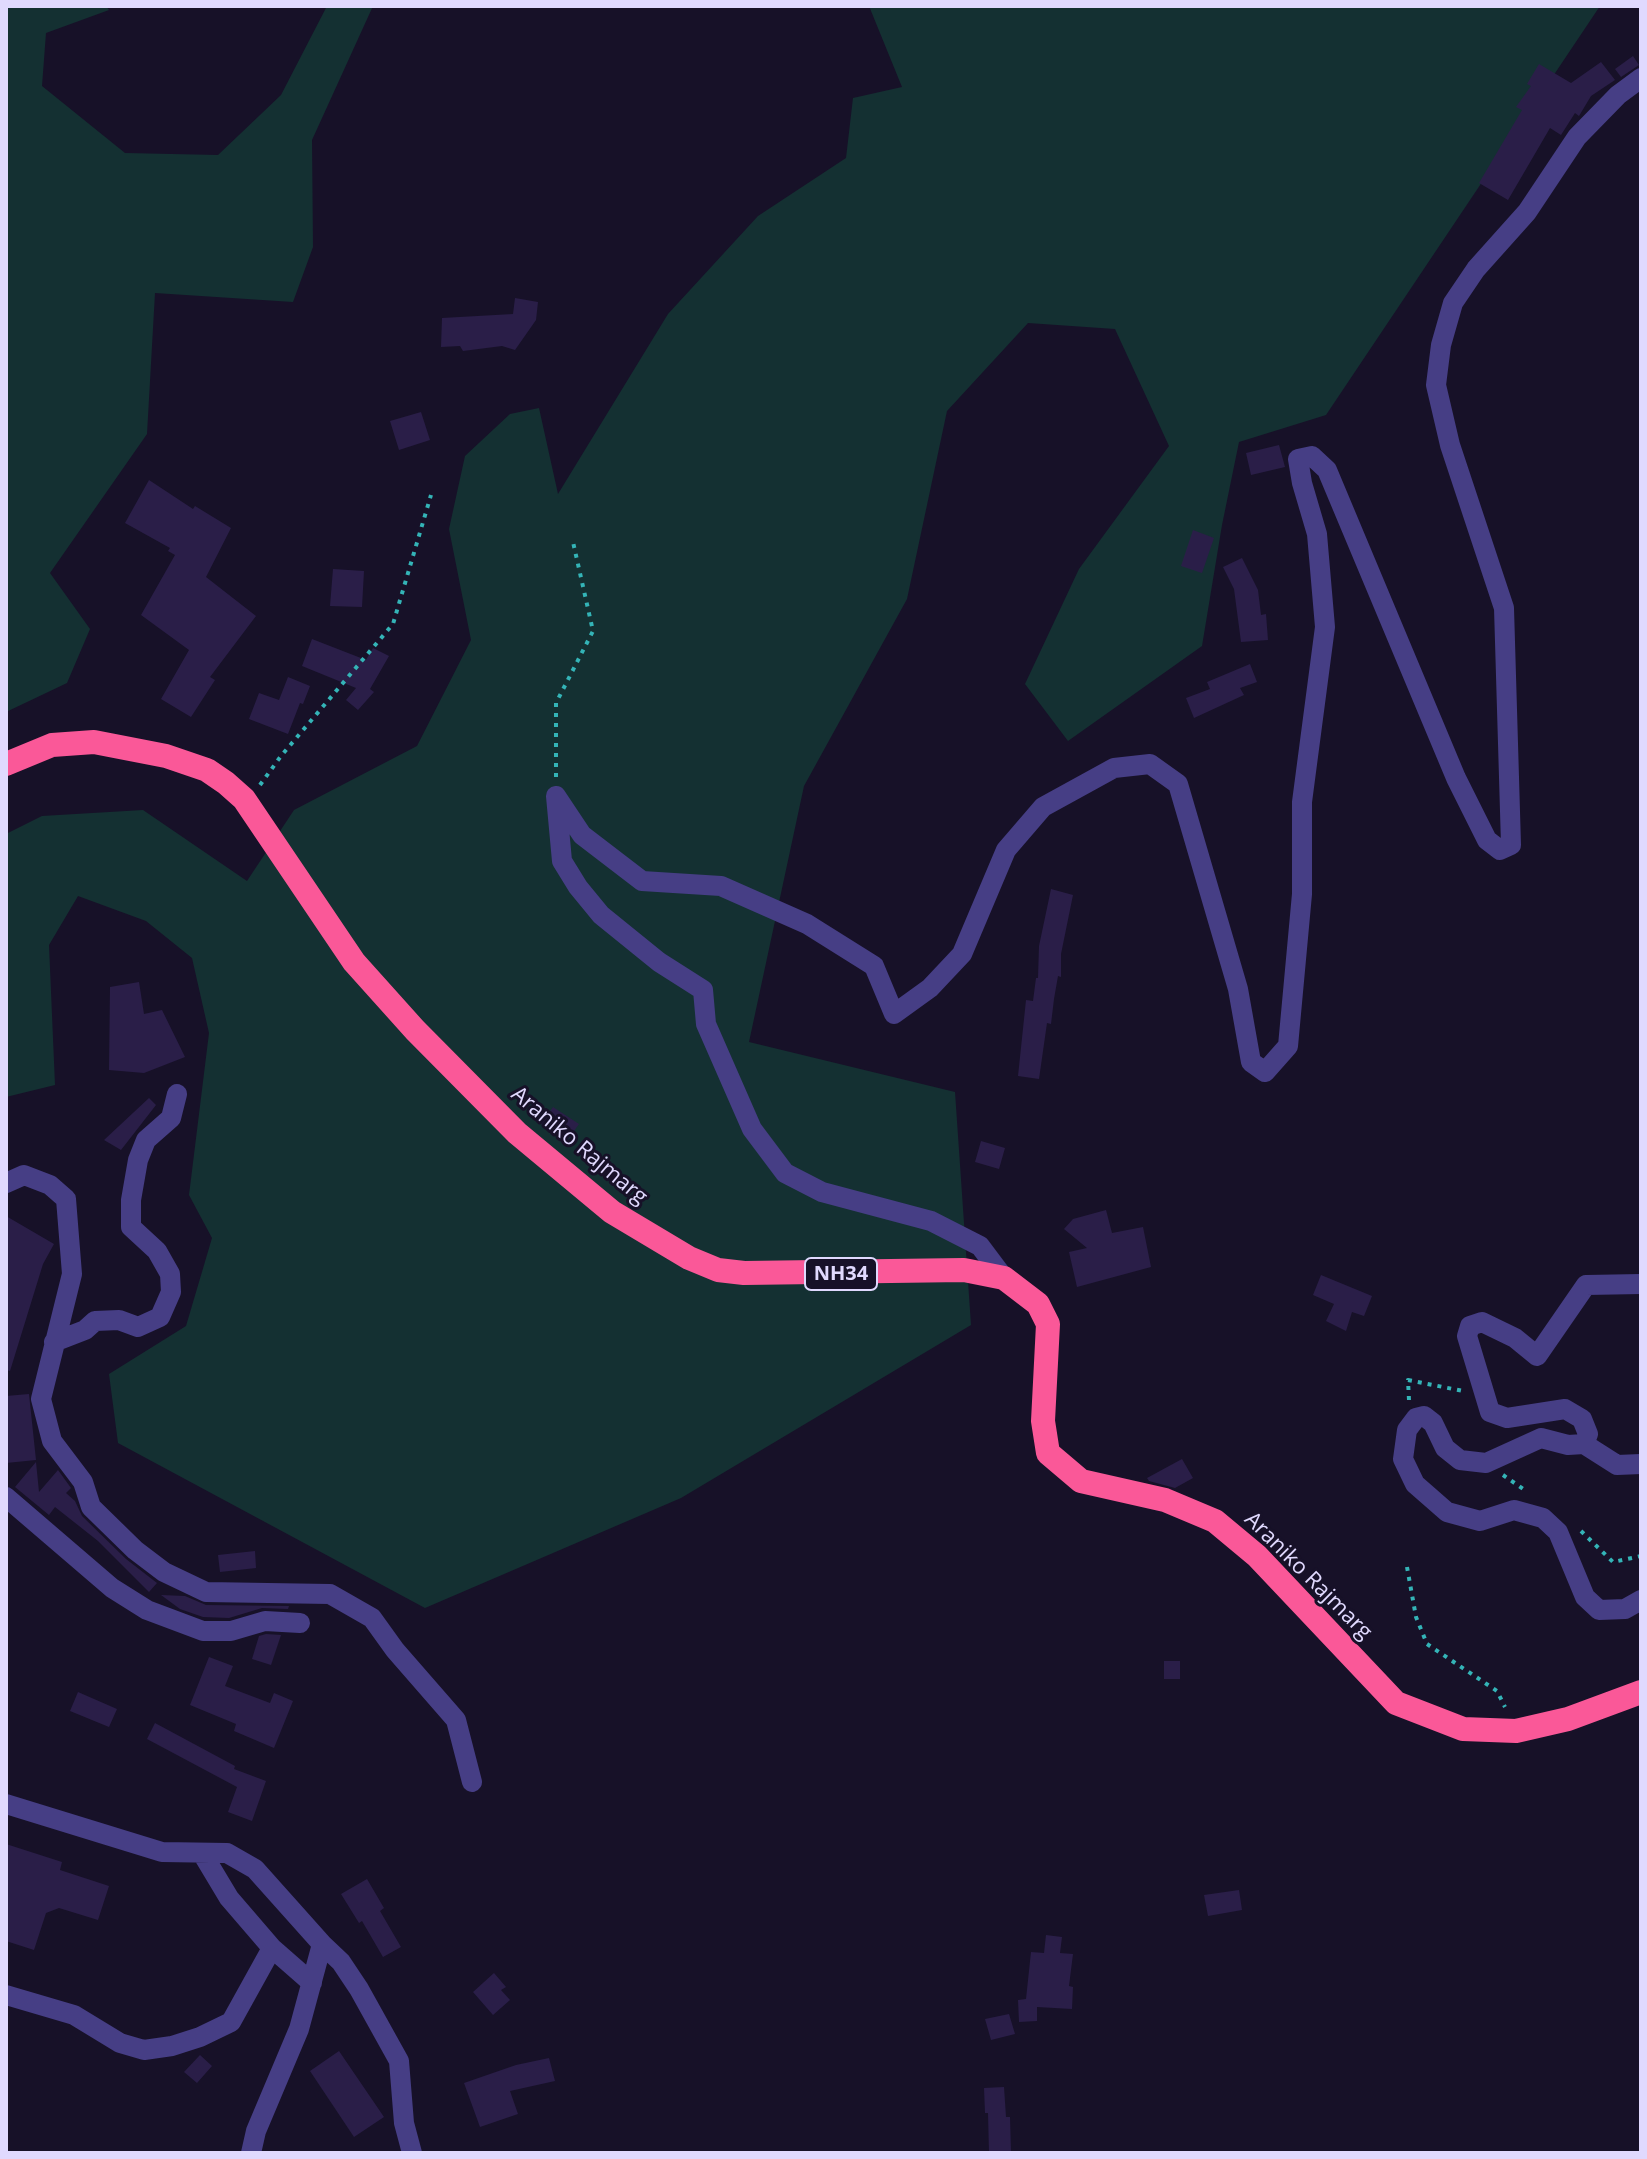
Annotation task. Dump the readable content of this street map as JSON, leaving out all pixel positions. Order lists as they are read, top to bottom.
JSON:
{
  "streets": {
    "highway": ["Araniko Rajmarg", "NH34"]
  }
}
